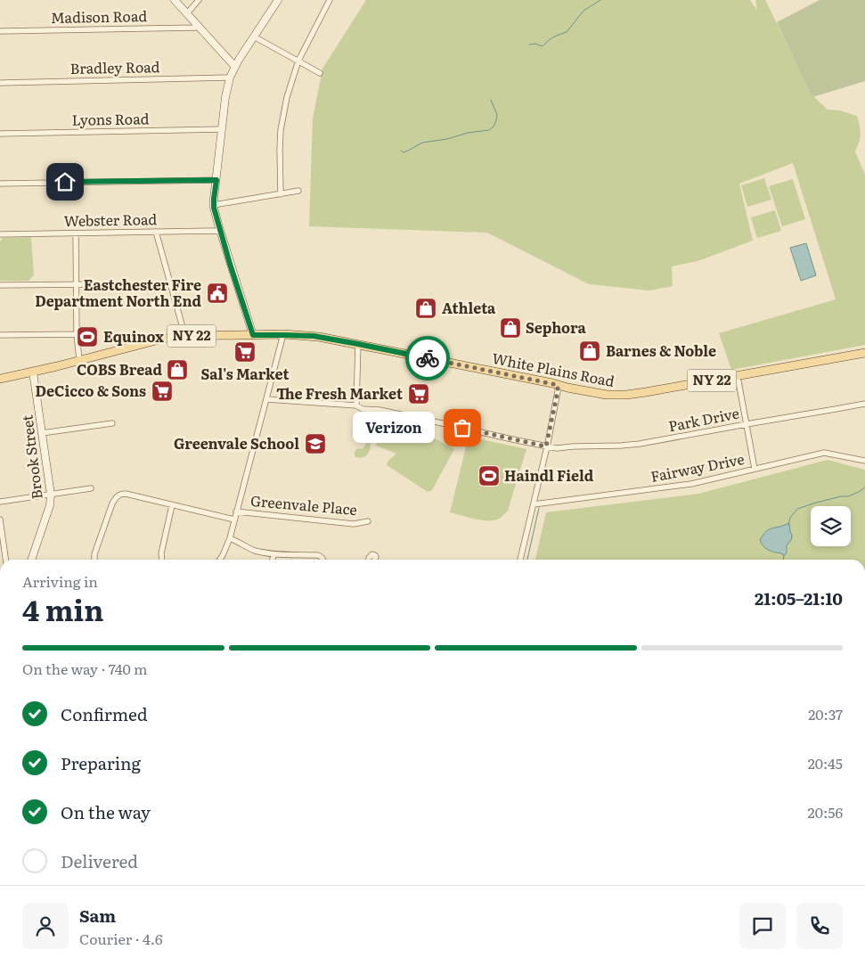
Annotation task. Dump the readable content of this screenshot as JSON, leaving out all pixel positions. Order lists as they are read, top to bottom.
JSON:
{
  "streets": {
    "main road": ["NY 22", "White Plains Road"],
    "street": [
      "Madison Road",
      "Bradley Road",
      "Lyons Road",
      "Webster Road",
      "Park Drive",
      "Brook Street",
      "Fairway Drive",
      "Greenvale Place"
    ]
  },
  "crossings": [
    ["White Plains Road", "Brook Street"]
  ],
  "places": {
    "public building": ["Eastchester Fire Department North End"],
    "shop": [
      "Athleta",
      "Sephora",
      "Barnes & Noble",
      "COBS Bread"
    ],
    "sports": ["Equinox", "Haindl Field"],
    "supermarket": ["Sal's Market", "DeCicco & Sons", "The Fresh Market"],
    "other": ["Verizon"],
    "school or university": ["Greenvale School"]
  },
  "page": {
    "bubble": "Verizon",
    "heading": ["4 min", "Arriving in", "21:05–21:10"],
    "panel": ["Sam", "Courier · 4.6"],
    "bar": "On the way · 740 m",
    "list": [
      ["Confirmed", "20:37"],
      ["Preparing", "20:45"],
      ["On the way", "20:56"],
      "Delivered"
    ]
  }
}
